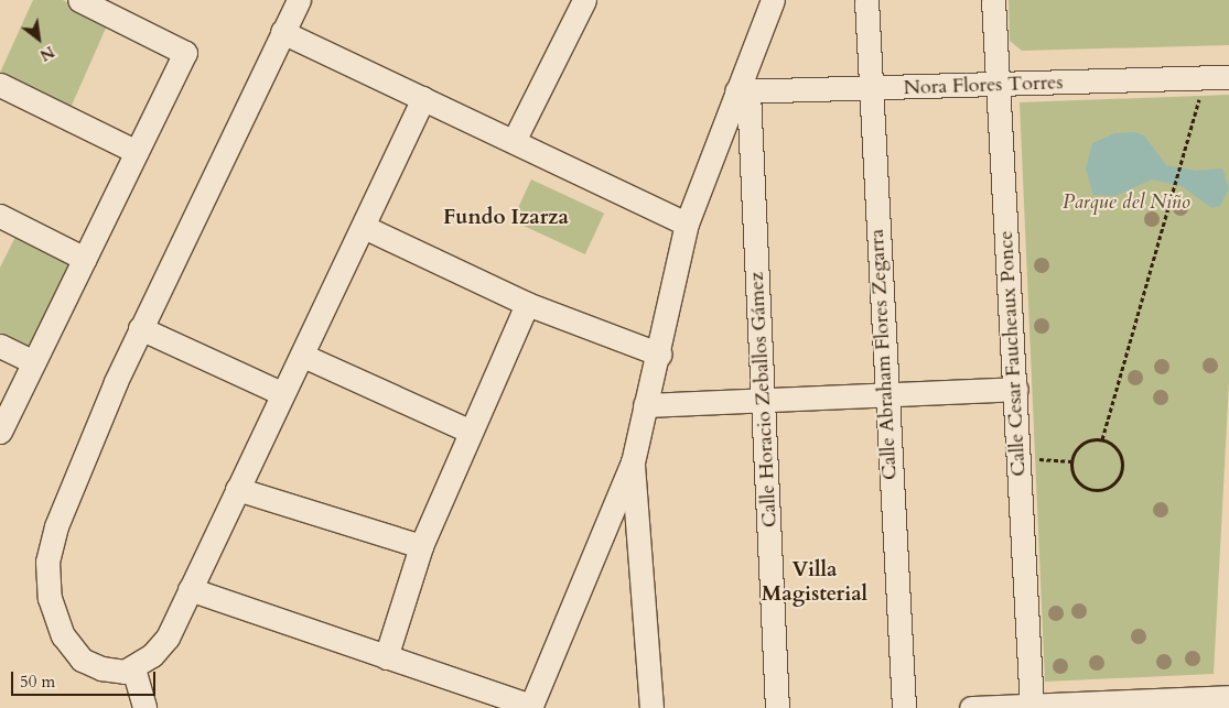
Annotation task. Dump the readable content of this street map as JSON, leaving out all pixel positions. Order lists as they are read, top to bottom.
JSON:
{
  "streets": {
    "street": [
      "Nora Flores Torres",
      "Calle Cesar Faucheaux Ponce",
      "Calle Abraham Flores Zegarra",
      "Calle Horacio Zeballos Gámez"
    ]
  },
  "crossings": [
    ["Nora Flores Torres", "Calle Cesar Faucheaux Ponce"],
    ["Nora Flores Torres", "Calle Abraham Flores Zegarra"],
    ["Nora Flores Torres", "Calle Horacio Zeballos Gámez"]
  ],
  "districts": ["Fundo Izarza", "Villa Magisterial"],
  "parks": ["Parque del Niño"],
  "scale_bar": "50 m",
  "north": "bottom right"
}
